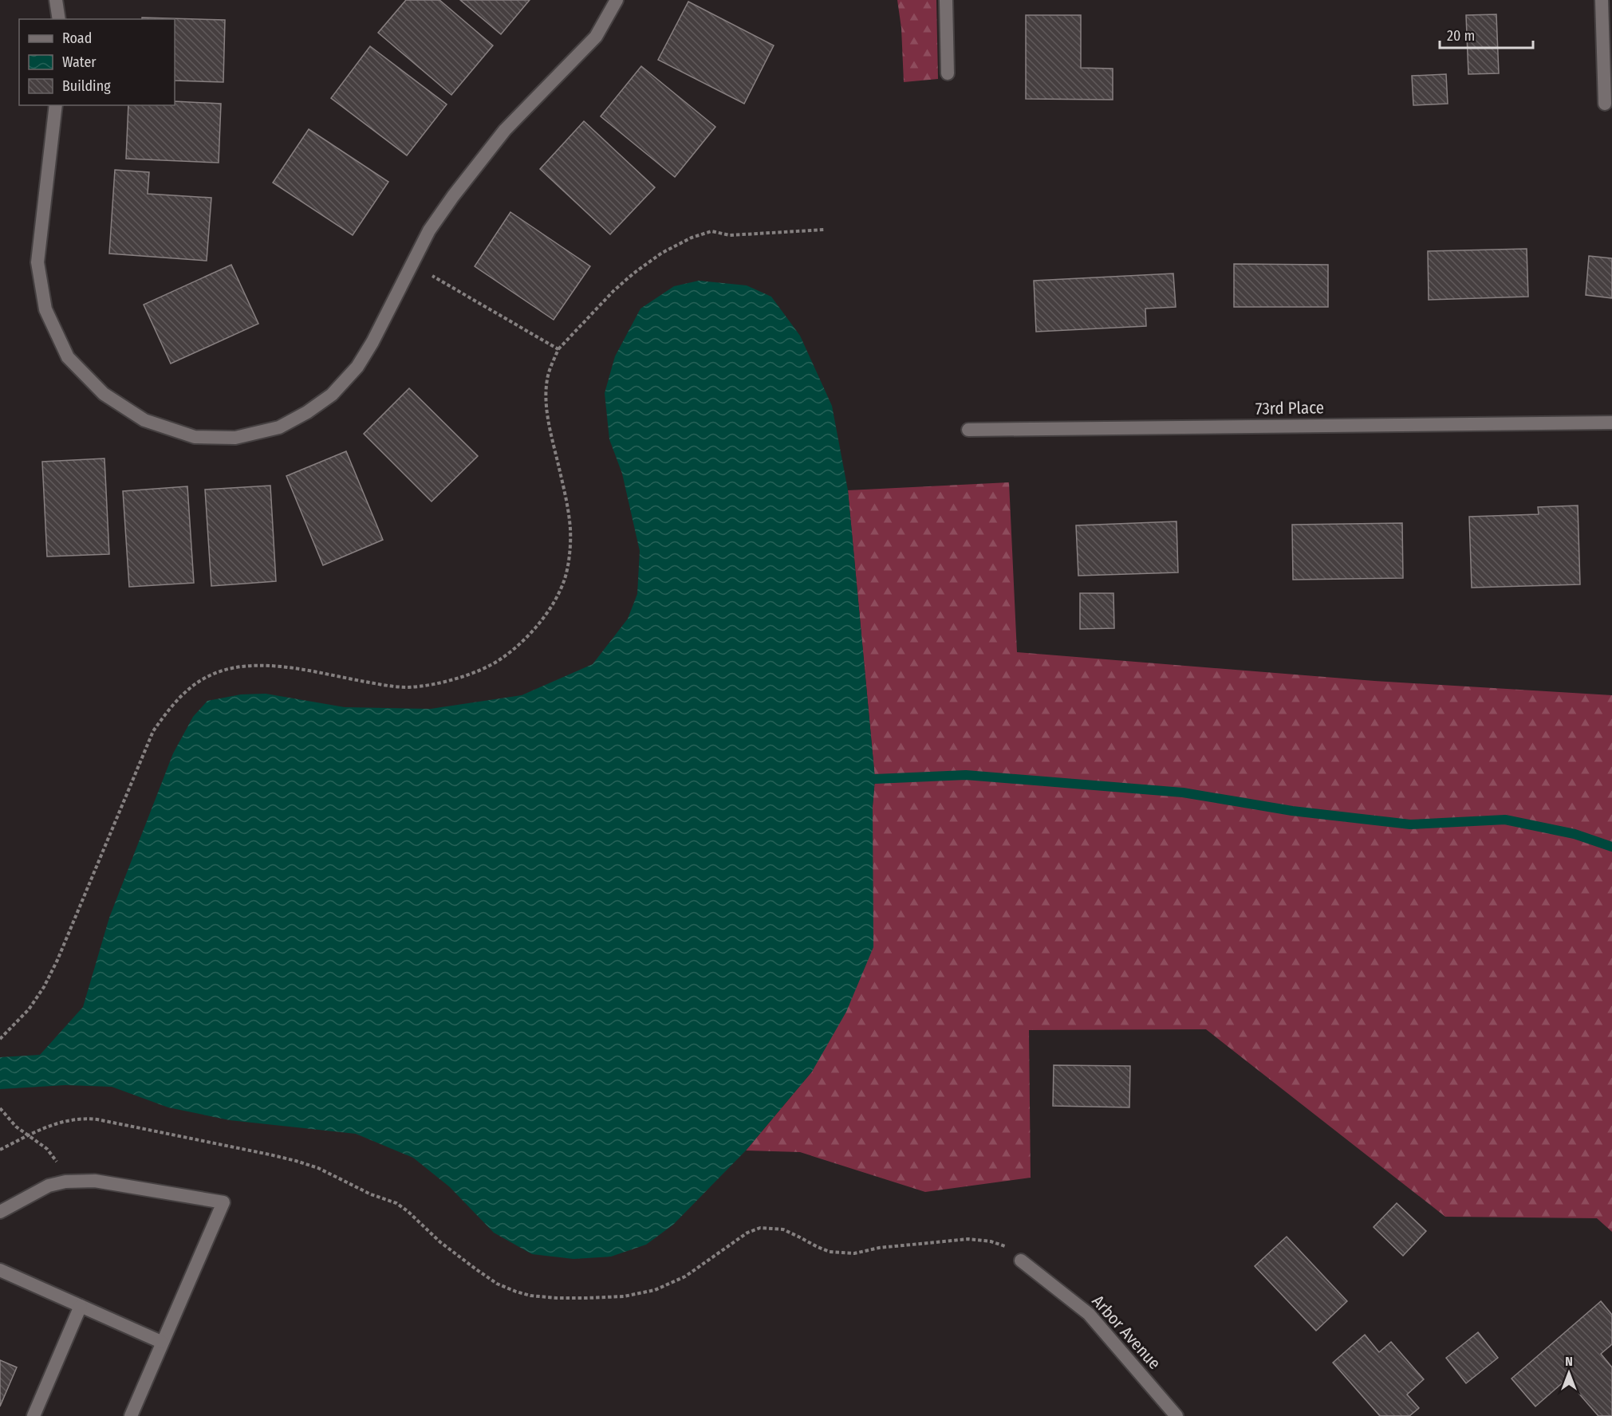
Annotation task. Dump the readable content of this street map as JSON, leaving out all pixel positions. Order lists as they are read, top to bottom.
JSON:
{
  "streets": {
    "street": ["73rd Place", "Arbor Avenue"]
  },
  "legend": ["Road", "Water", "Building"],
  "scale_bar": "20 m",
  "north": "top"
}
